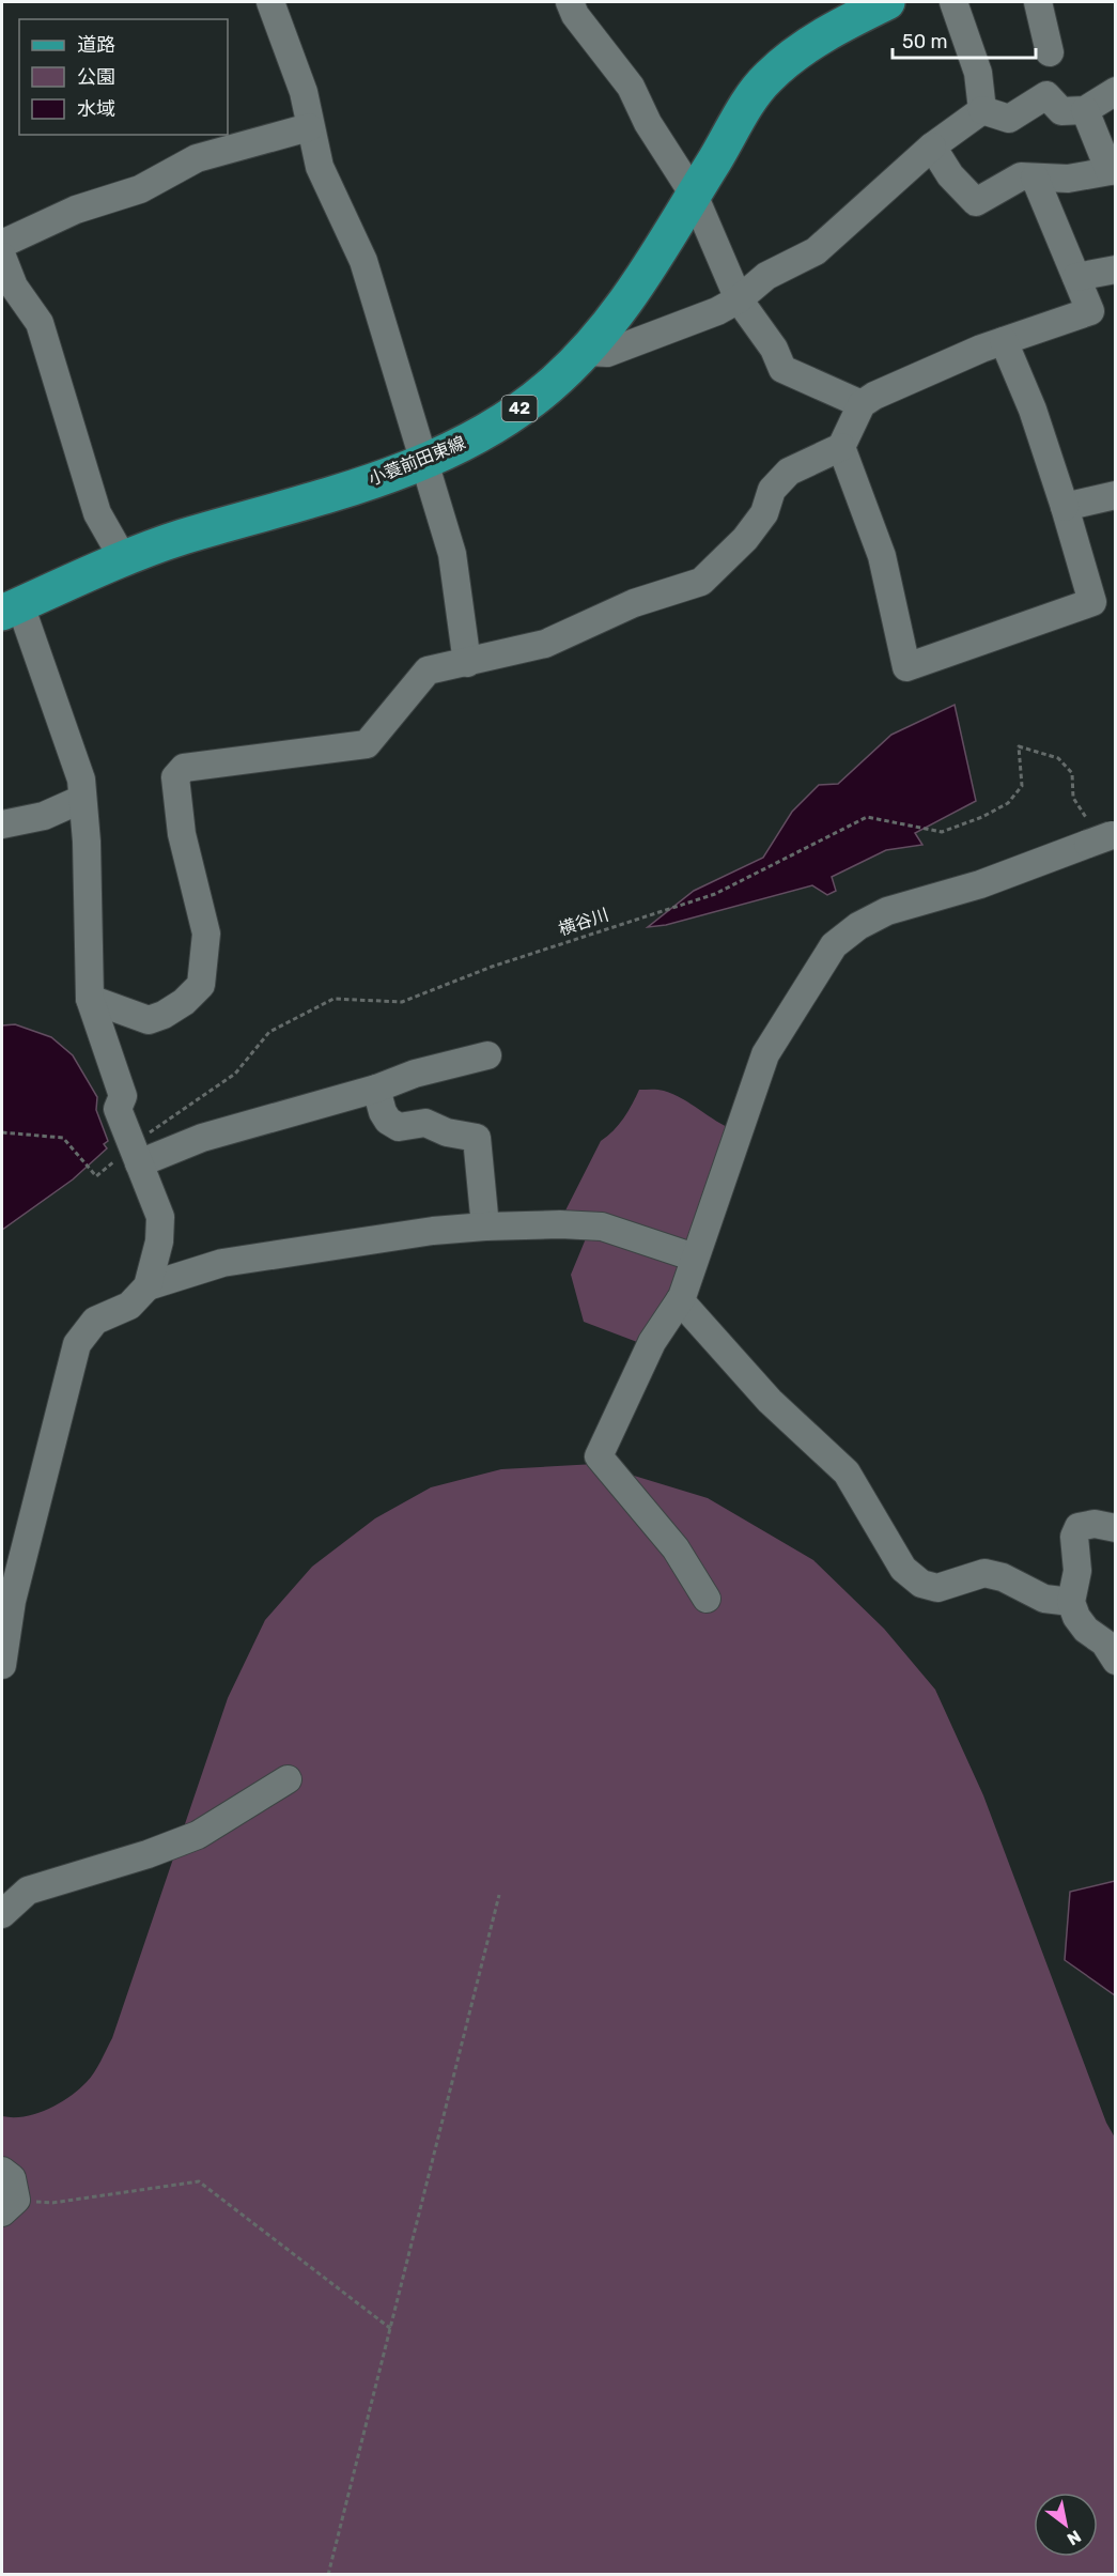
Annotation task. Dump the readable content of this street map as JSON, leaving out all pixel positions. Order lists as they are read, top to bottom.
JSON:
{
  "streets": {
    "main road": ["42", "小蓑前田東線"],
    "path": ["横谷川"]
  },
  "legend": ["道路", "公園", "水域"],
  "scale_bar": "50 m",
  "north": "bottom right"
}
